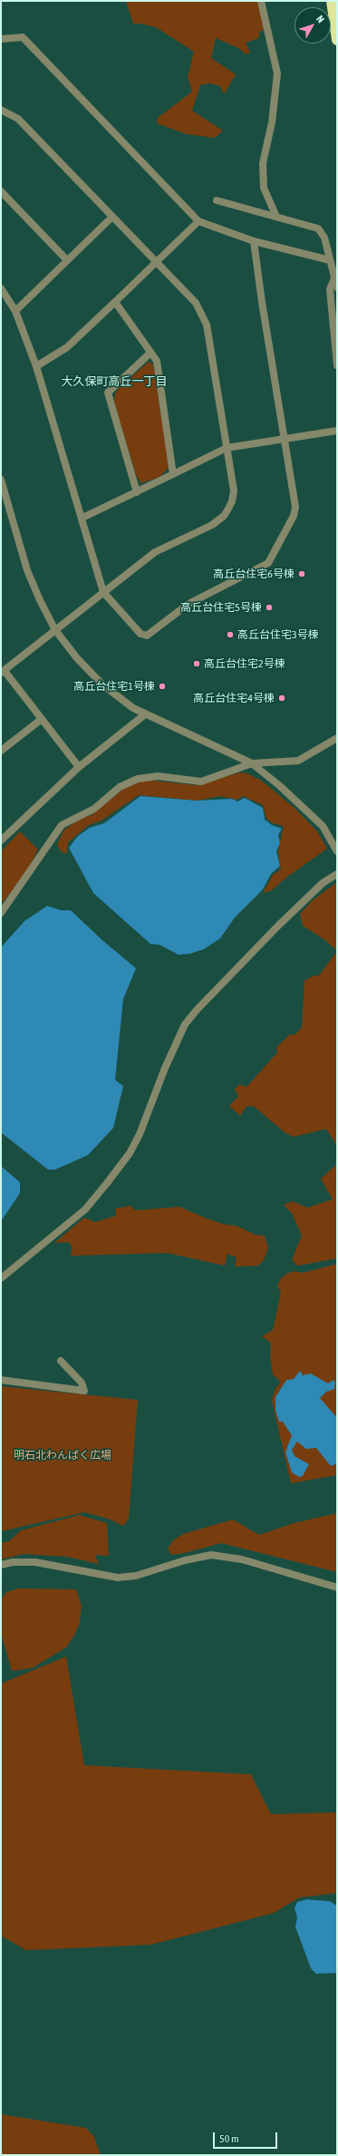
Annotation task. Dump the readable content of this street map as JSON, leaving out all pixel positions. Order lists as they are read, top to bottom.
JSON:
{
  "districts": ["大久保町高丘一丁目"],
  "parks": ["明石北わんぱく広場"],
  "places": [
    "高丘台住宅6号棟",
    "高丘台住宅5号棟",
    "高丘台住宅3号棟",
    "高丘台住宅2号棟",
    "高丘台住宅1号棟",
    "高丘台住宅4号棟"
  ],
  "scale_bar": "50 m",
  "north": "top right"
}
